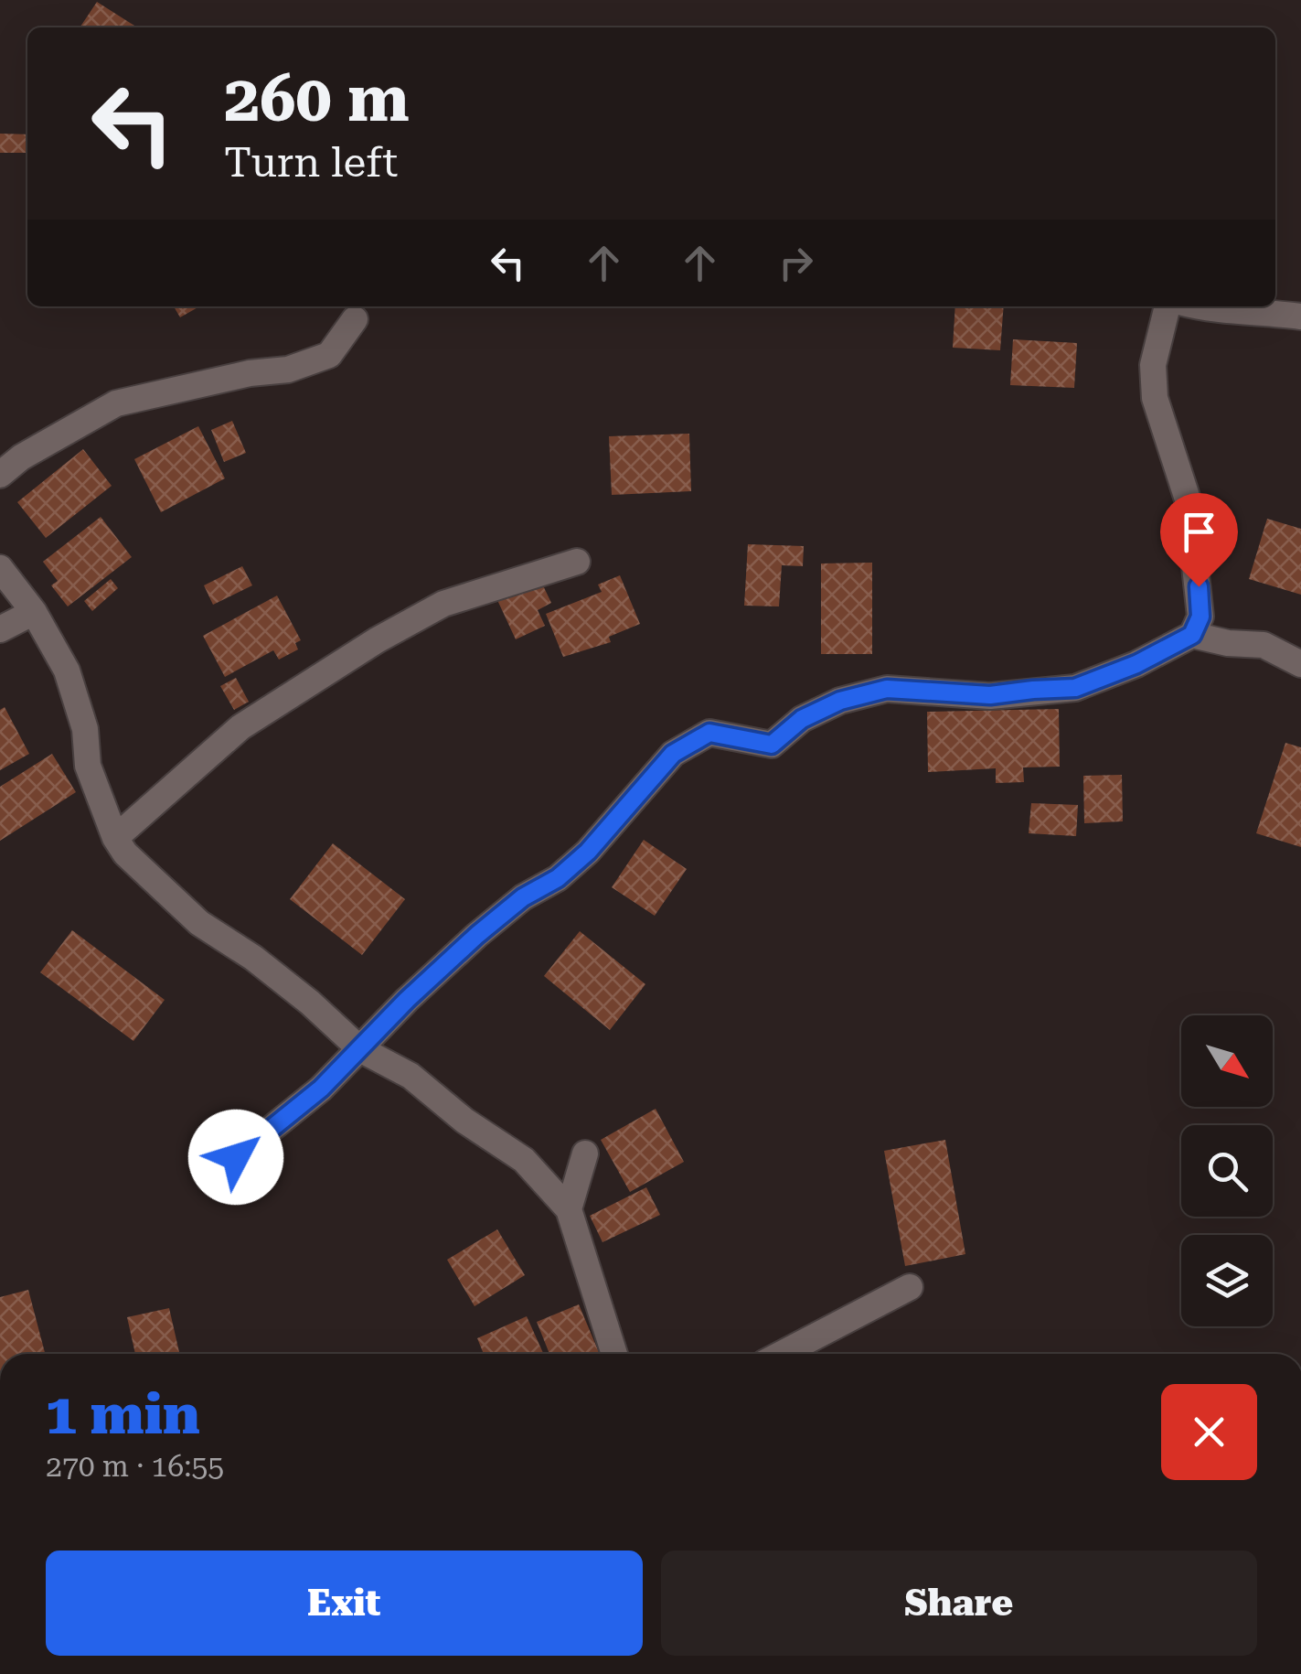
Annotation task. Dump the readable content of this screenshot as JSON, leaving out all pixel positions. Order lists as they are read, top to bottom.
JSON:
{
  "north": "bottom right",
  "page": {
    "turn": ["260 m", "Turn left"],
    "heading": ["1 min", "270 m · 16:55"],
    "buttons": ["Exit", "Share"]
  }
}
